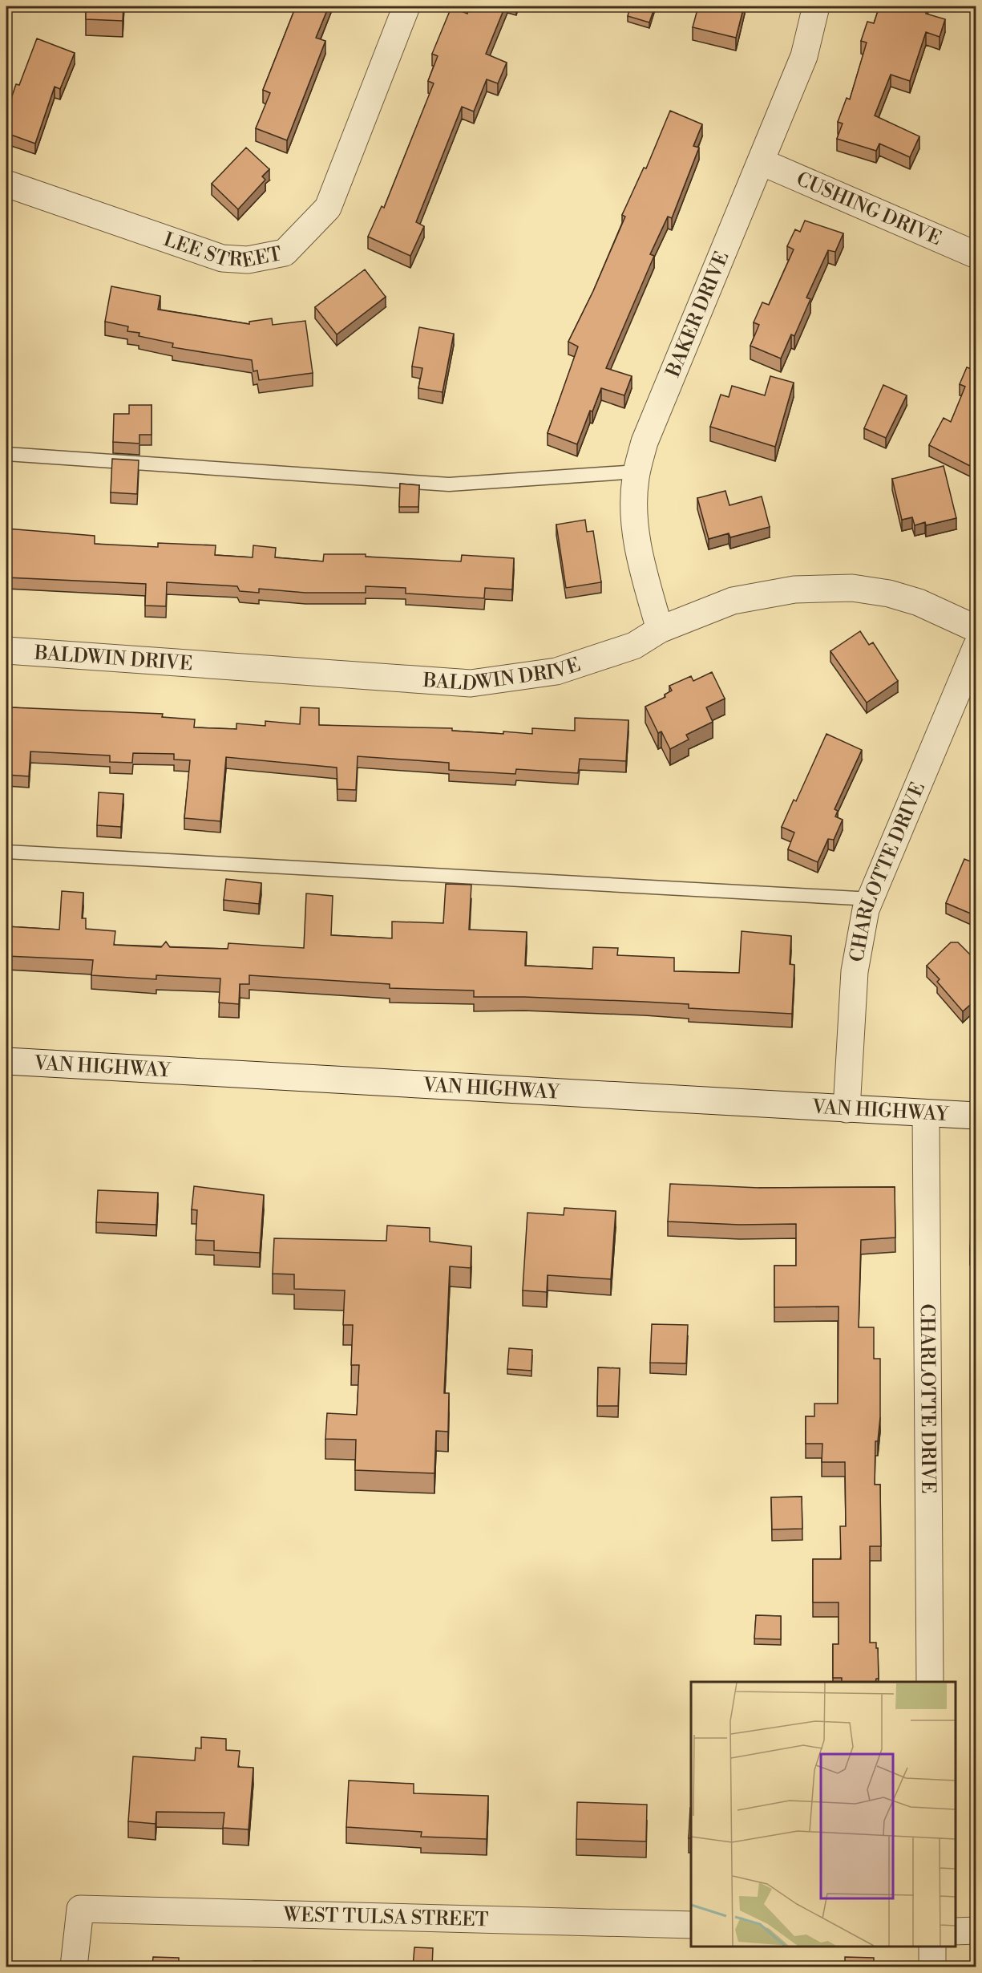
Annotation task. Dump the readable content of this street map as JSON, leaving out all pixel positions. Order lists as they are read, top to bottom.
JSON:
{
  "streets": {
    "street": [
      "CUSHING DRIVE",
      "LEE STREET",
      "BAKER DRIVE",
      "BALDWIN DRIVE",
      "CHARLOTTE DRIVE",
      "VAN HIGHWAY",
      "WEST TULSA STREET"
    ]
  },
  "crossings": [
    ["CUSHING DRIVE", "BAKER DRIVE"],
    ["BAKER DRIVE", "BALDWIN DRIVE"],
    ["CHARLOTTE DRIVE", "VAN HIGHWAY"]
  ]
}
